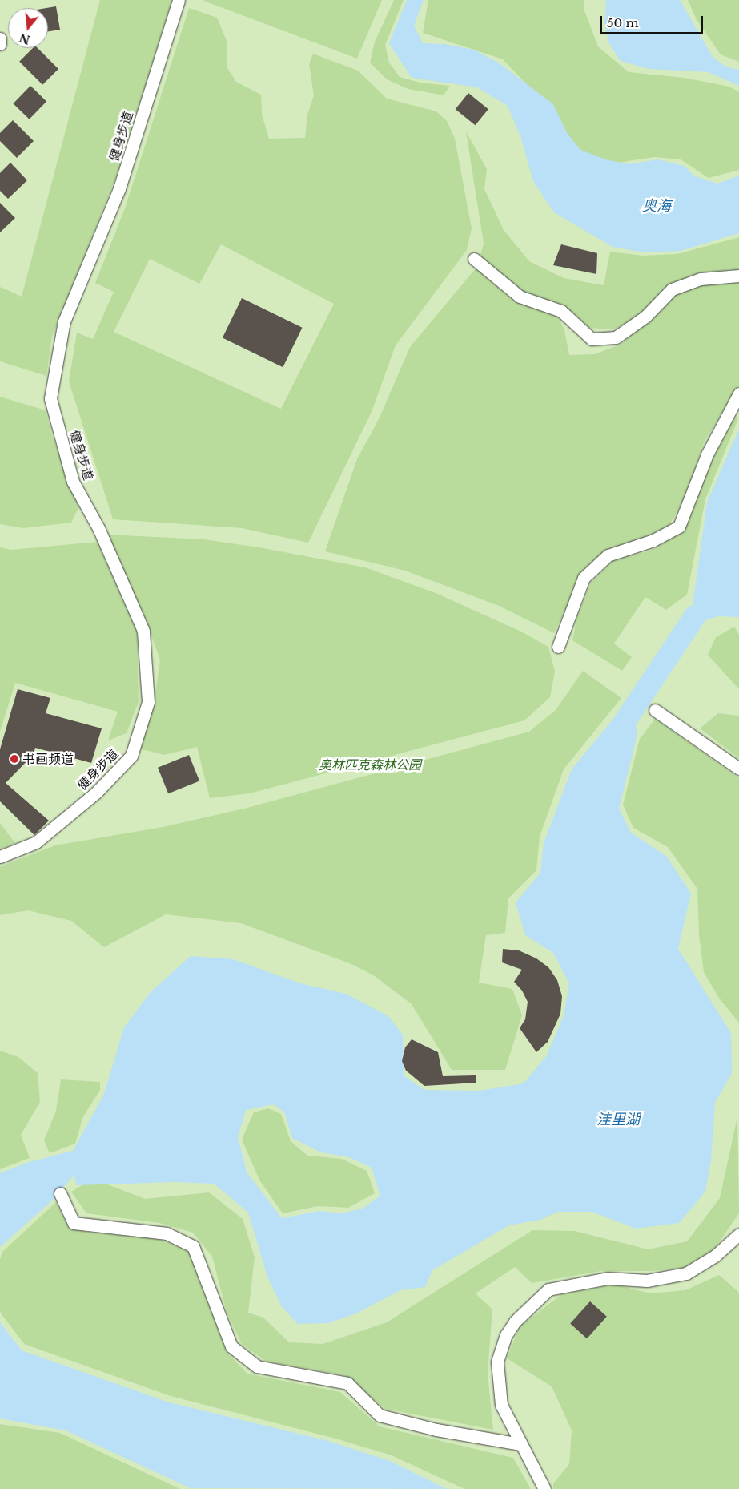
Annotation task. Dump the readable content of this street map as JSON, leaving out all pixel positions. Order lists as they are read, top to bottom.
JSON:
{
  "streets": {
    "street": ["健身步道"]
  },
  "water": ["奥海", "洼里湖"],
  "parks": ["奥林匹克森林公园"],
  "places": ["书画频道"],
  "scale_bar": "50 m",
  "north": "bottom"
}
